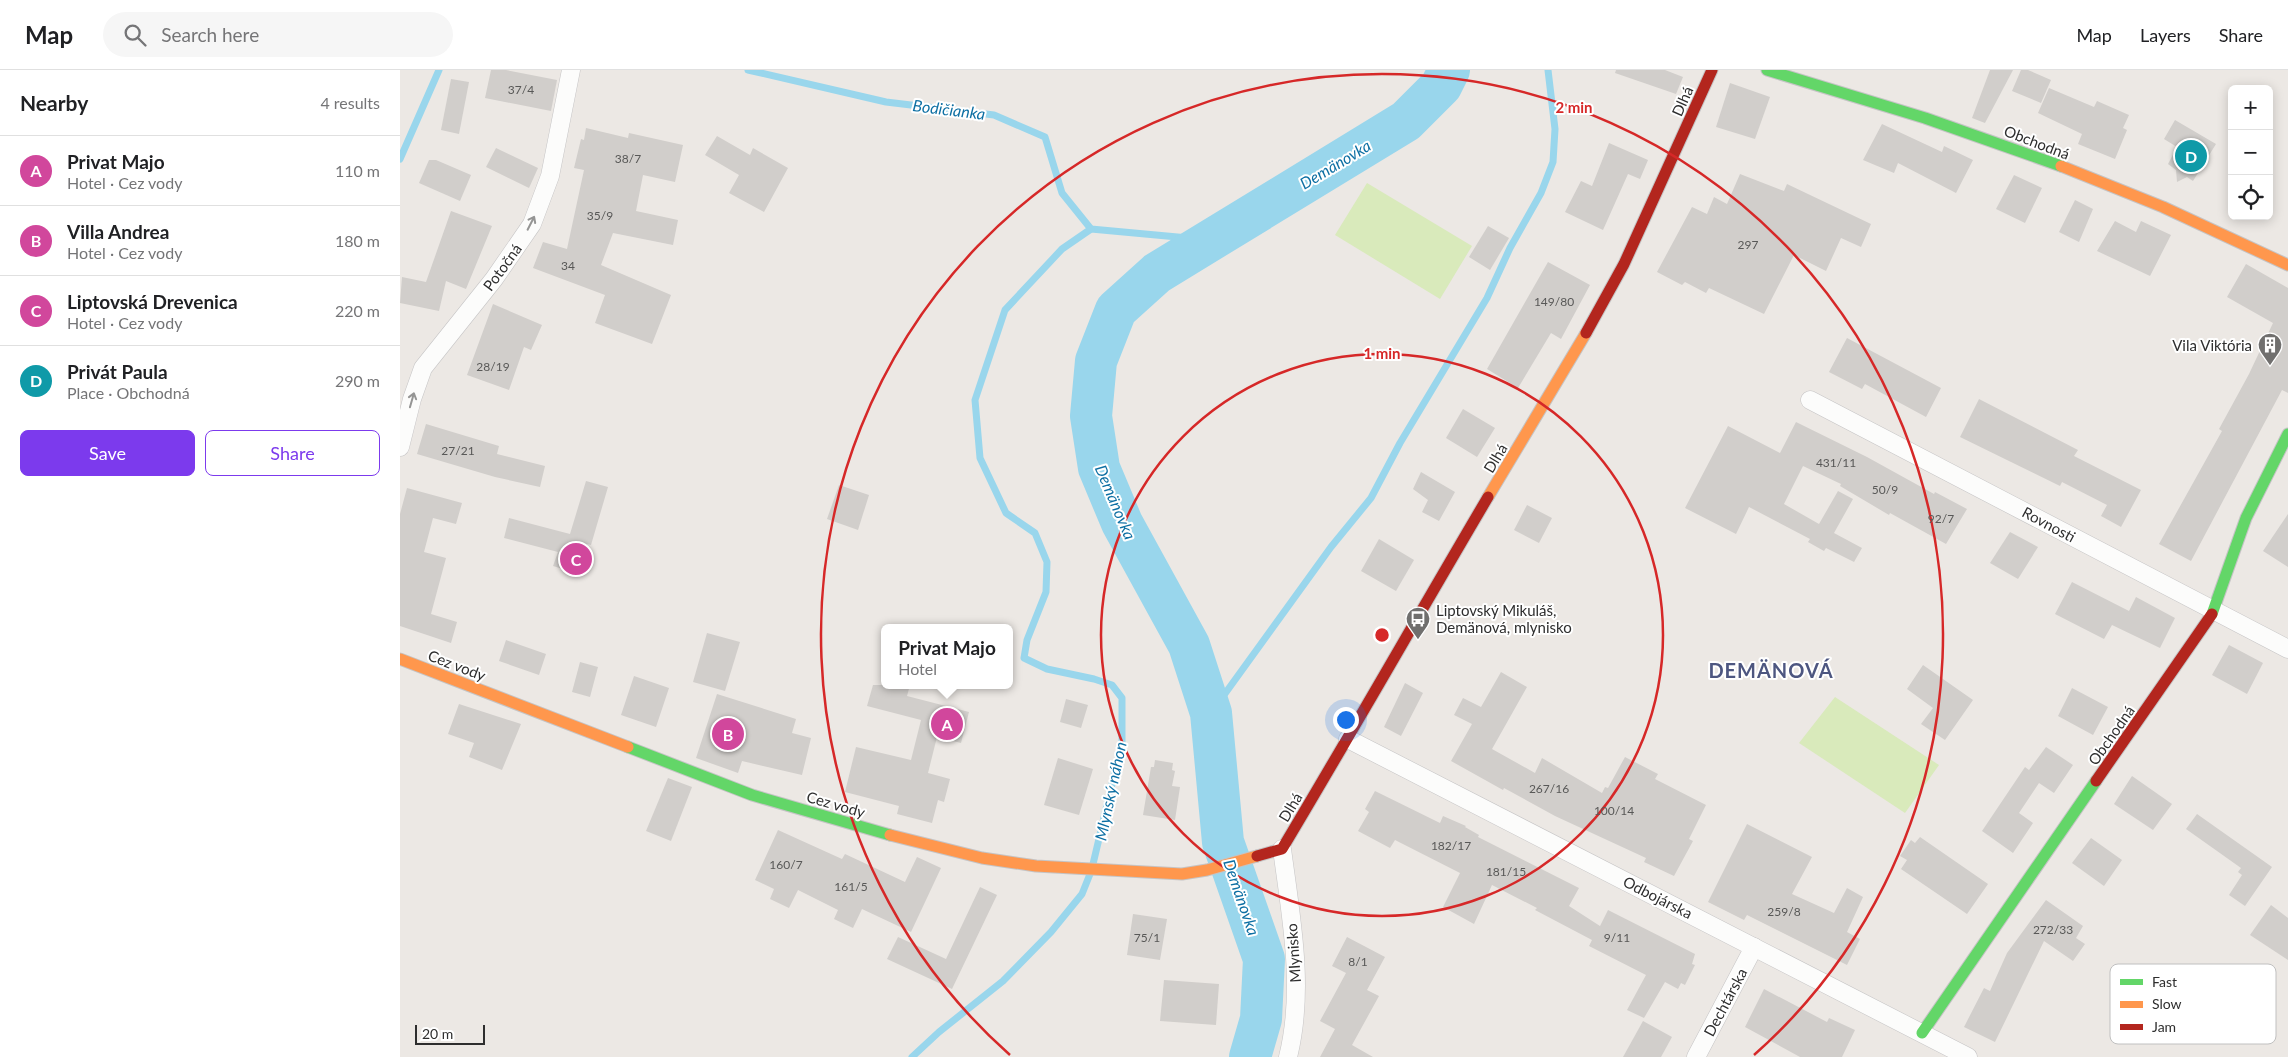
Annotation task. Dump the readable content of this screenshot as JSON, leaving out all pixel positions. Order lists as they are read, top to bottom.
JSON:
{
  "streets": {
    "street": [
      "Dlhá",
      "Obchodná",
      "Potočná",
      "Rovnosti",
      "Cez vody",
      "Odbojárska",
      "Mlynisko",
      "Dechtárska"
    ]
  },
  "crossings": [
    ["Dlhá", "Cez vody"],
    ["Dlhá", "Odbojárska"],
    ["Dlhá", "Mlynisko"],
    ["Obchodná", "Rovnosti"],
    ["Obchodná", "Odbojárska"],
    ["Cez vody", "Mlynisko"],
    ["Odbojárska", "Dechtárska"]
  ],
  "one_way": ["Potočná"],
  "districts": ["DEMÄNOVÁ"],
  "water": ["Bodičianka", "Demänovka", "Mlynský náhon"],
  "places": {
    "building": ["Vila Viktória"],
    "bus stop": ["Liptovský Mikuláš, Demänová, mlynisko"]
  },
  "house_numbers": [
    "37/4",
    "38/7",
    "35/9",
    "297",
    "34",
    "149/80",
    "28/19",
    "27/21",
    "431/11",
    "50/9",
    "92/7",
    "267/16",
    "100/14",
    "182/17",
    "160/7",
    "181/15",
    "161/5",
    "259/8",
    "272/33",
    "75/1",
    "9/11",
    "8/1"
  ],
  "legend": ["Fast", "Slow", "Jam"],
  "scale_bar": "20 m",
  "page": {
    "header": "Map",
    "search": "Search here",
    "nav": ["Map", "Layers", "Share"],
    "heading": ["Nearby", "4 results"],
    "map_buttons": ["+", "−"],
    "list": [
      {
        "mark": "A",
        "name": "Privat Majo",
        "note": "Hotel · Cez vody",
        "value": "110 m"
      },
      {
        "mark": "B",
        "name": "Villa Andrea",
        "note": "Hotel · Cez vody",
        "value": "180 m"
      },
      {
        "mark": "C",
        "name": "Liptovská Drevenica",
        "note": "Hotel · Cez vody",
        "value": "220 m"
      },
      {
        "mark": "D",
        "name": "Privát Paula",
        "note": "Place · Obchodná",
        "value": "290 m"
      }
    ],
    "pins": [
      "D",
      "C",
      "A",
      "B"
    ],
    "buttons": ["Save", "Share"],
    "popup": ["Privat Majo", "Hotel"],
    "scale": "20 m"
  },
  "rings": ["2 min", "1 min"]
}
